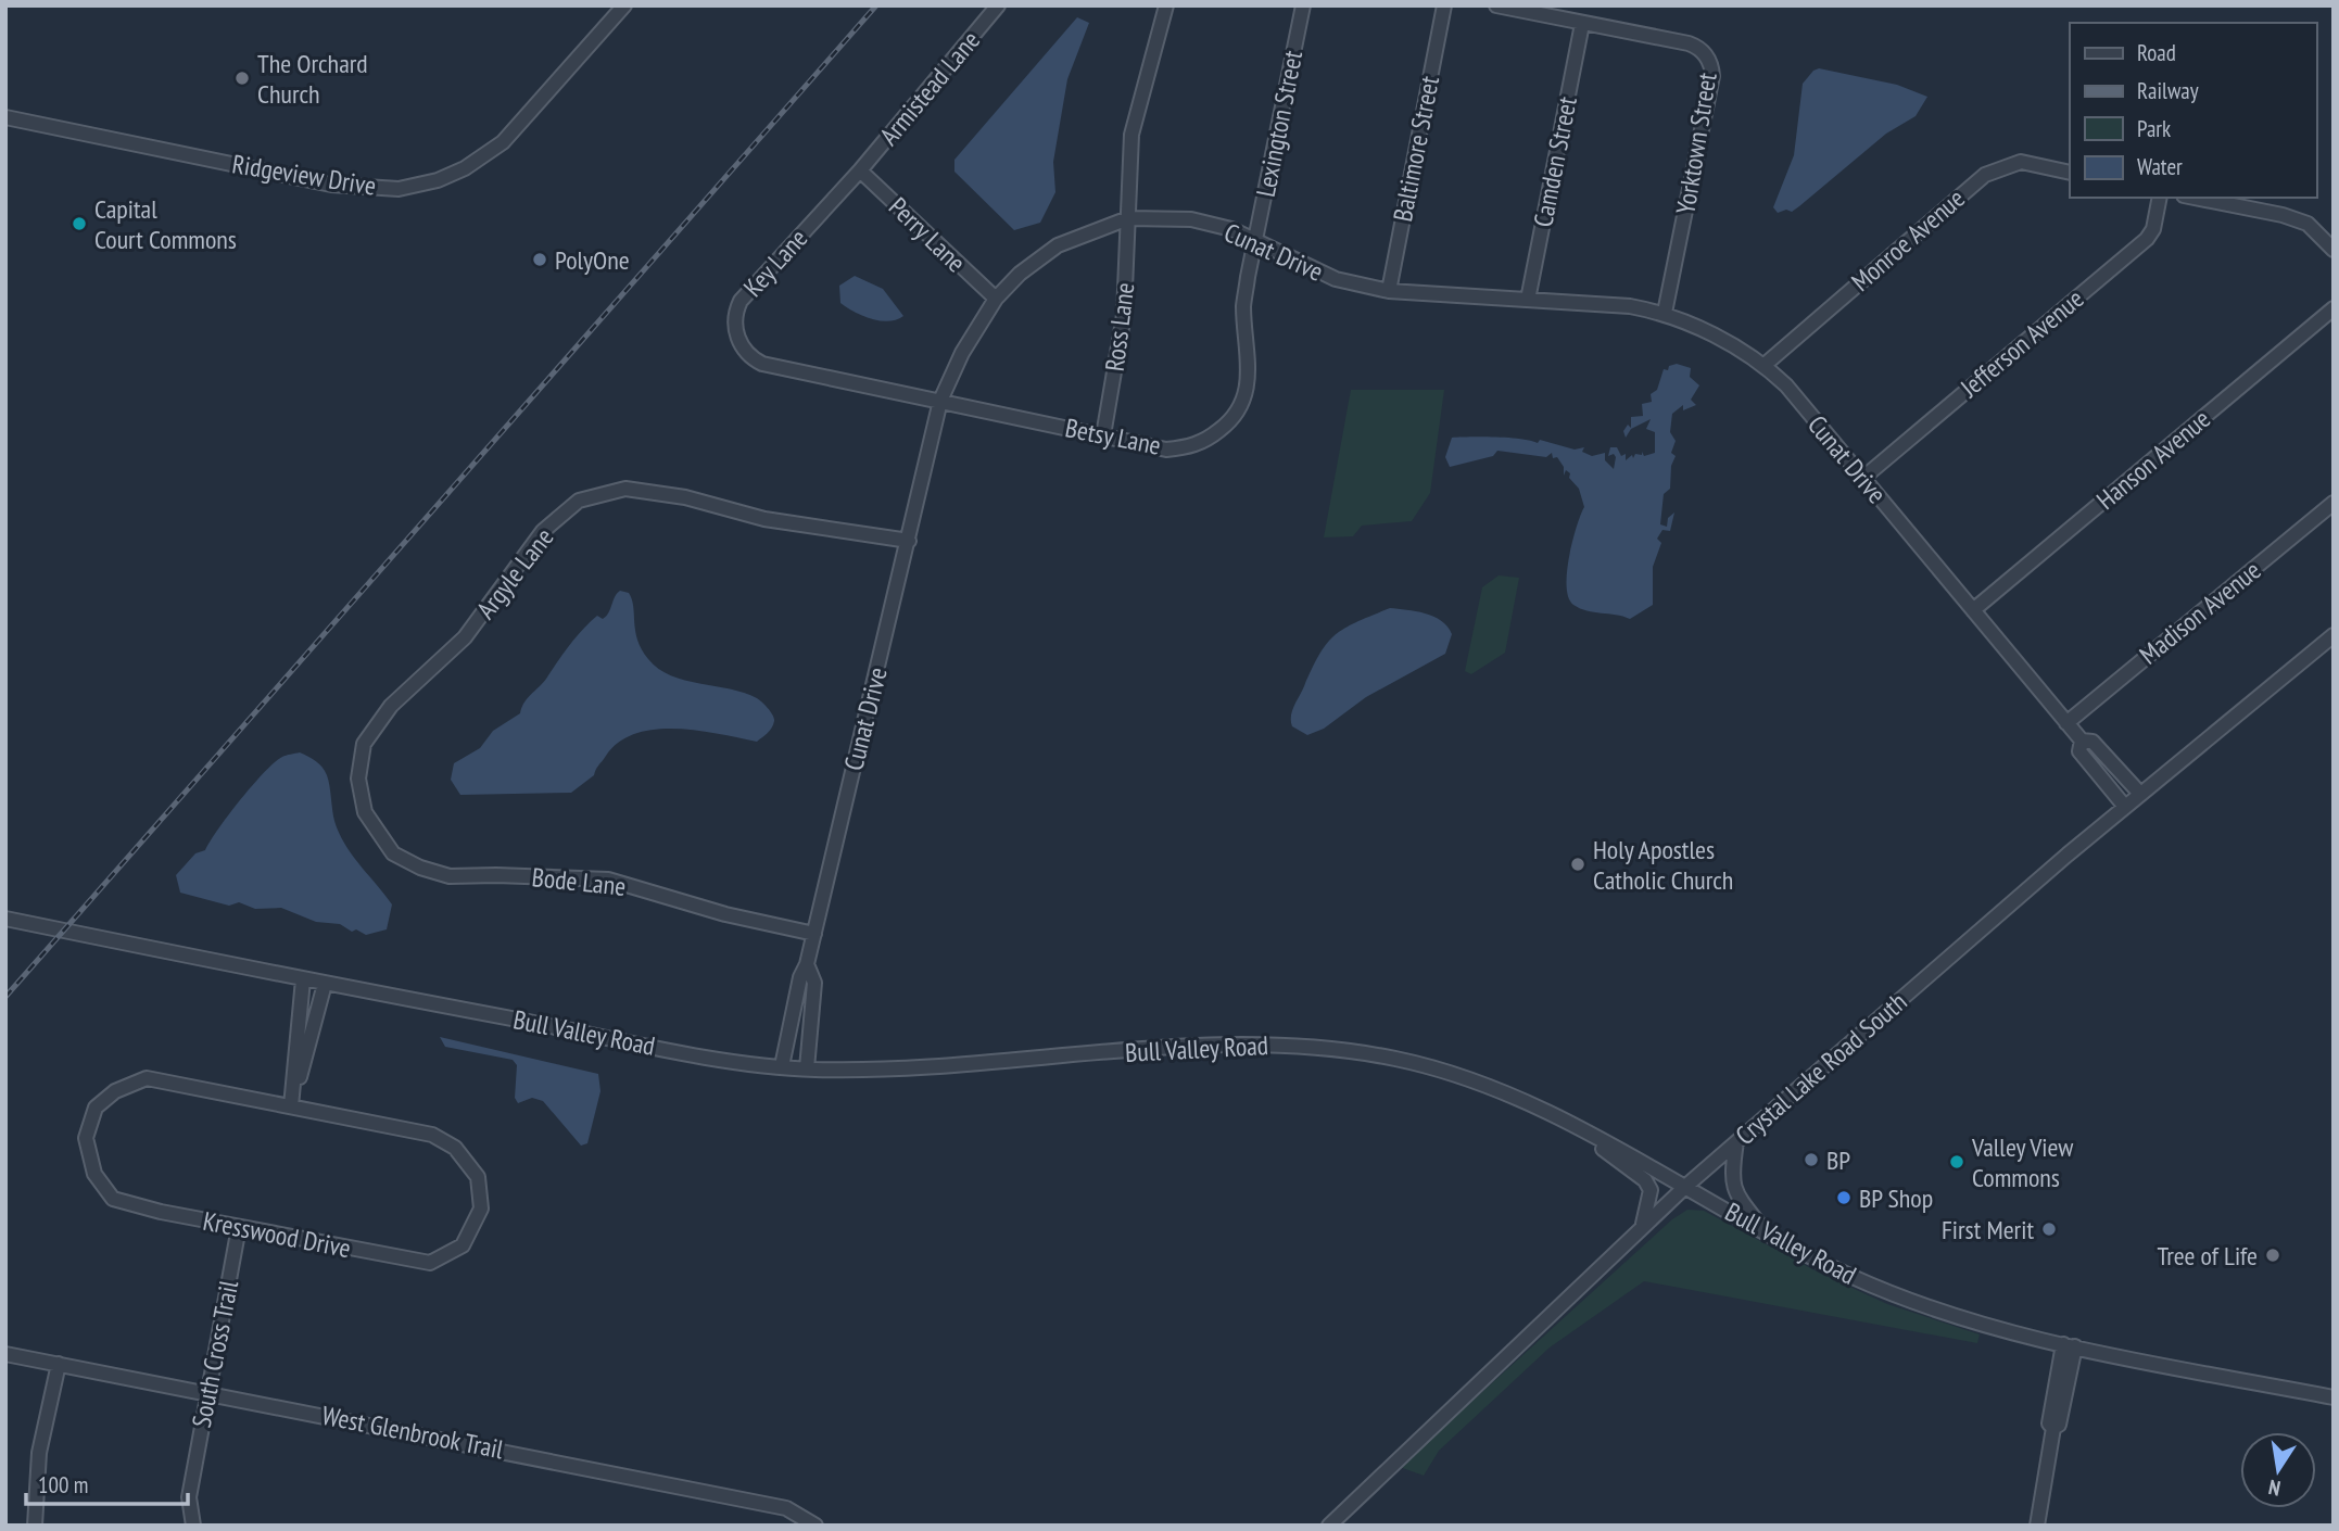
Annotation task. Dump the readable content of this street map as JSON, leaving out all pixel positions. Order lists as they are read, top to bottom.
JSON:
{
  "streets": {
    "street": [
      "Armistead Lane",
      "Lexington Street",
      "Yorktown Street",
      "Baltimore Street",
      "Camden Street",
      "Ridgeview Drive",
      "Perry Lane",
      "Monroe Avenue",
      "Cunat Drive",
      "Key Lane",
      "Ross Lane",
      "Jefferson Avenue",
      "Betsy Lane",
      "Hanson Avenue",
      "Argyle Lane",
      "Madison Avenue",
      "Bode Lane",
      "Bull Valley Road",
      "Crystal Lake Road South",
      "Kresswood Drive",
      "South Cross Trail",
      "West Glenbrook Trail"
    ]
  },
  "crossings": [
    ["Armistead Lane", "Perry Lane"],
    ["Armistead Lane", "Key Lane"],
    ["Lexington Street", "Cunat Drive"],
    ["Lexington Street", "Betsy Lane"],
    ["Yorktown Street", "Camden Street"],
    ["Yorktown Street", "Cunat Drive"],
    ["Baltimore Street", "Cunat Drive"],
    ["Camden Street", "Cunat Drive"],
    ["Perry Lane", "Cunat Drive"],
    ["Perry Lane", "Key Lane"],
    ["Monroe Avenue", "Cunat Drive"],
    ["Cunat Drive", "Key Lane"],
    ["Cunat Drive", "Ross Lane"],
    ["Cunat Drive", "Jefferson Avenue"],
    ["Cunat Drive", "Betsy Lane"],
    ["Cunat Drive", "Hanson Avenue"],
    ["Cunat Drive", "Argyle Lane"],
    ["Cunat Drive", "Madison Avenue"],
    ["Cunat Drive", "Bode Lane"],
    ["Cunat Drive", "Bull Valley Road"],
    ["Cunat Drive", "Crystal Lake Road South"],
    ["Key Lane", "Betsy Lane"],
    ["Ross Lane", "Betsy Lane"],
    ["Argyle Lane", "Bode Lane"],
    ["Bull Valley Road", "Crystal Lake Road South"],
    ["Kresswood Drive", "South Cross Trail"],
    ["South Cross Trail", "West Glenbrook Trail"]
  ],
  "places": [
    "The Orchard Church",
    "Capital Court Commons",
    "PolyOne",
    "Holy Apostles Catholic Church",
    "BP",
    "Valley View Commons",
    "BP Shop",
    "First Merit",
    "Tree of Life"
  ],
  "legend": [
    "Road",
    "Railway",
    "Park",
    "Water"
  ],
  "scale_bar": "100 m",
  "north": "bottom"
}
